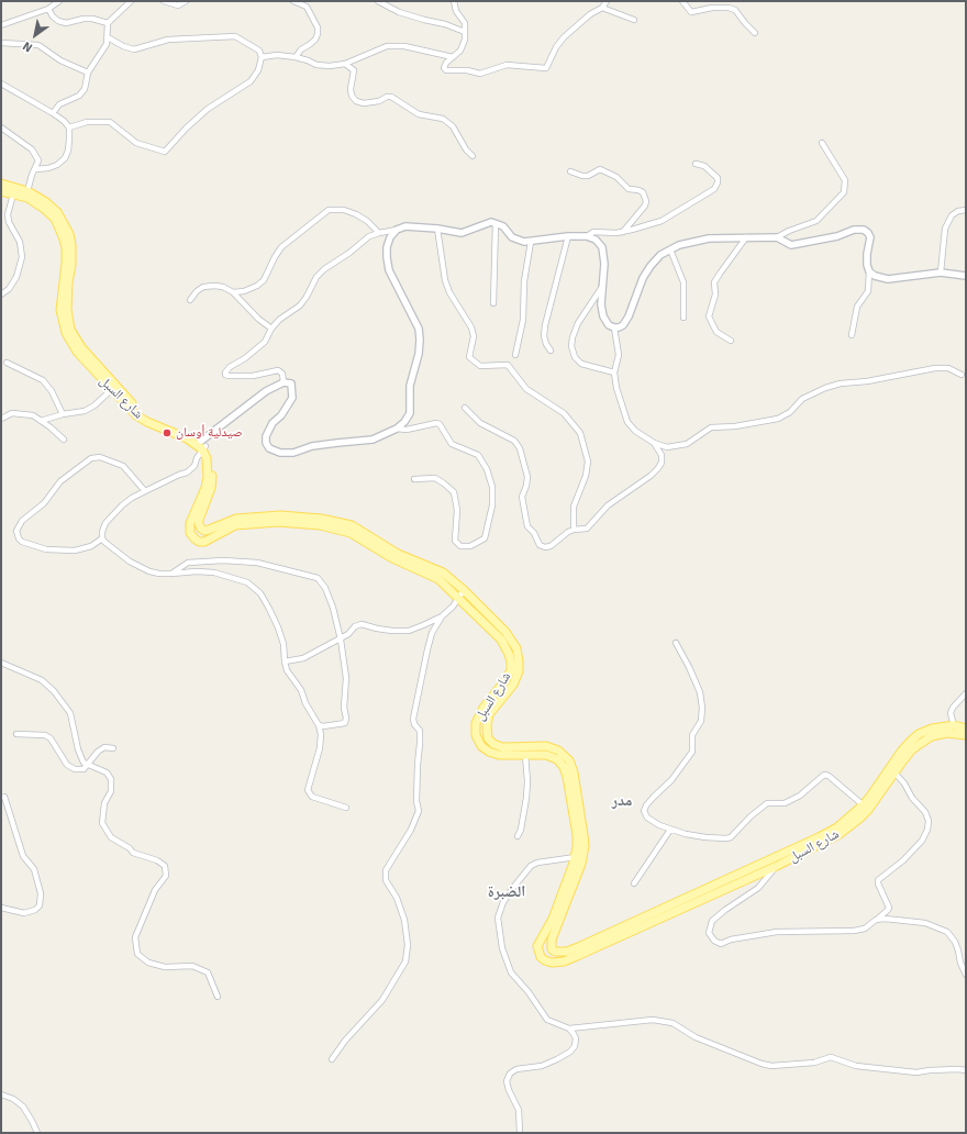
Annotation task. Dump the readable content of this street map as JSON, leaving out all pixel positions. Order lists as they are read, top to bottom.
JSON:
{
  "streets": {
    "main road": ["شارع السبل"]
  },
  "districts": ["مدر", "الضبرة"],
  "places": ["صيدلية أوسان"],
  "north": "bottom left"
}
